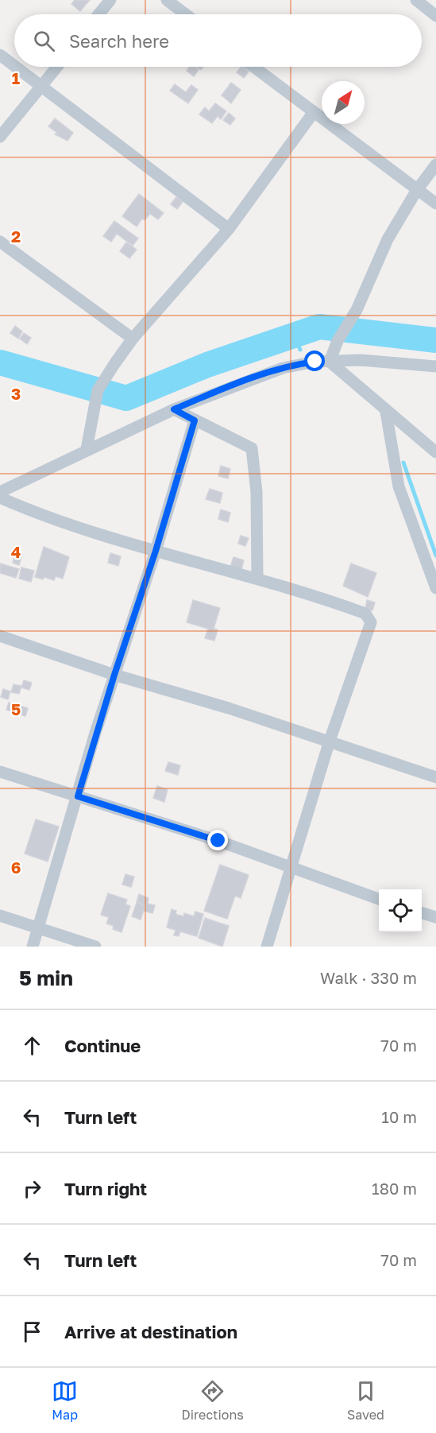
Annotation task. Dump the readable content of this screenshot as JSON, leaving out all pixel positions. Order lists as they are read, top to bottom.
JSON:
{
  "north": "top right",
  "page": {
    "search": "Search here",
    "heading": ["5 min", "Walk · 330 m"],
    "list": [
      ["Continue", "70 m"],
      ["Turn left", "10 m"],
      ["Turn right", "180 m"],
      ["Turn left", "70 m"],
      "Arrive at destination"
    ],
    "nav": ["Map", "Directions", "Saved"]
  },
  "grid": {
    "rows": [
      "1",
      "2",
      "3",
      "4",
      "5",
      "6"
    ]
  }
}
